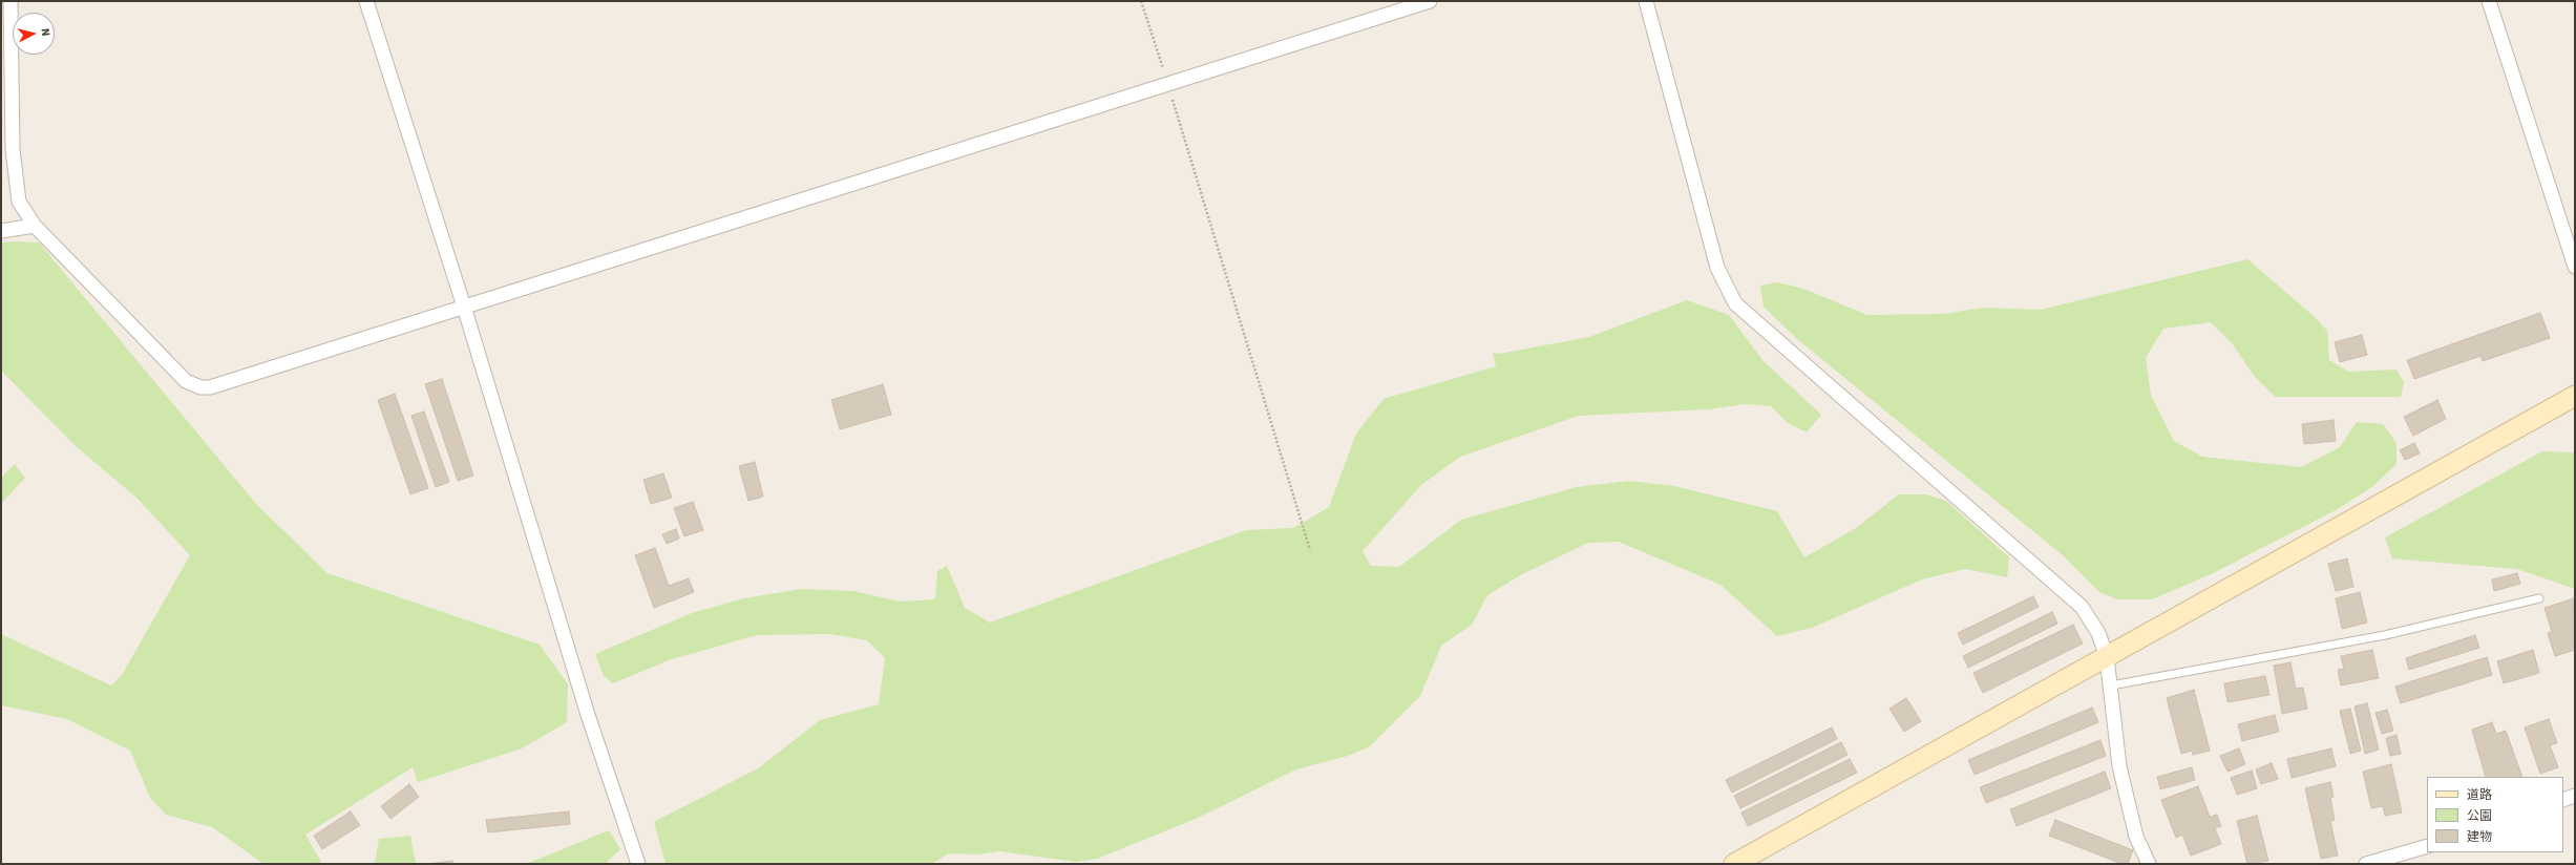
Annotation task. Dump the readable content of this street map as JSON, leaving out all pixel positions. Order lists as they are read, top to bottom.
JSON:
{
  "legend": ["道路", "公園", "建物"],
  "north": "right"
}
